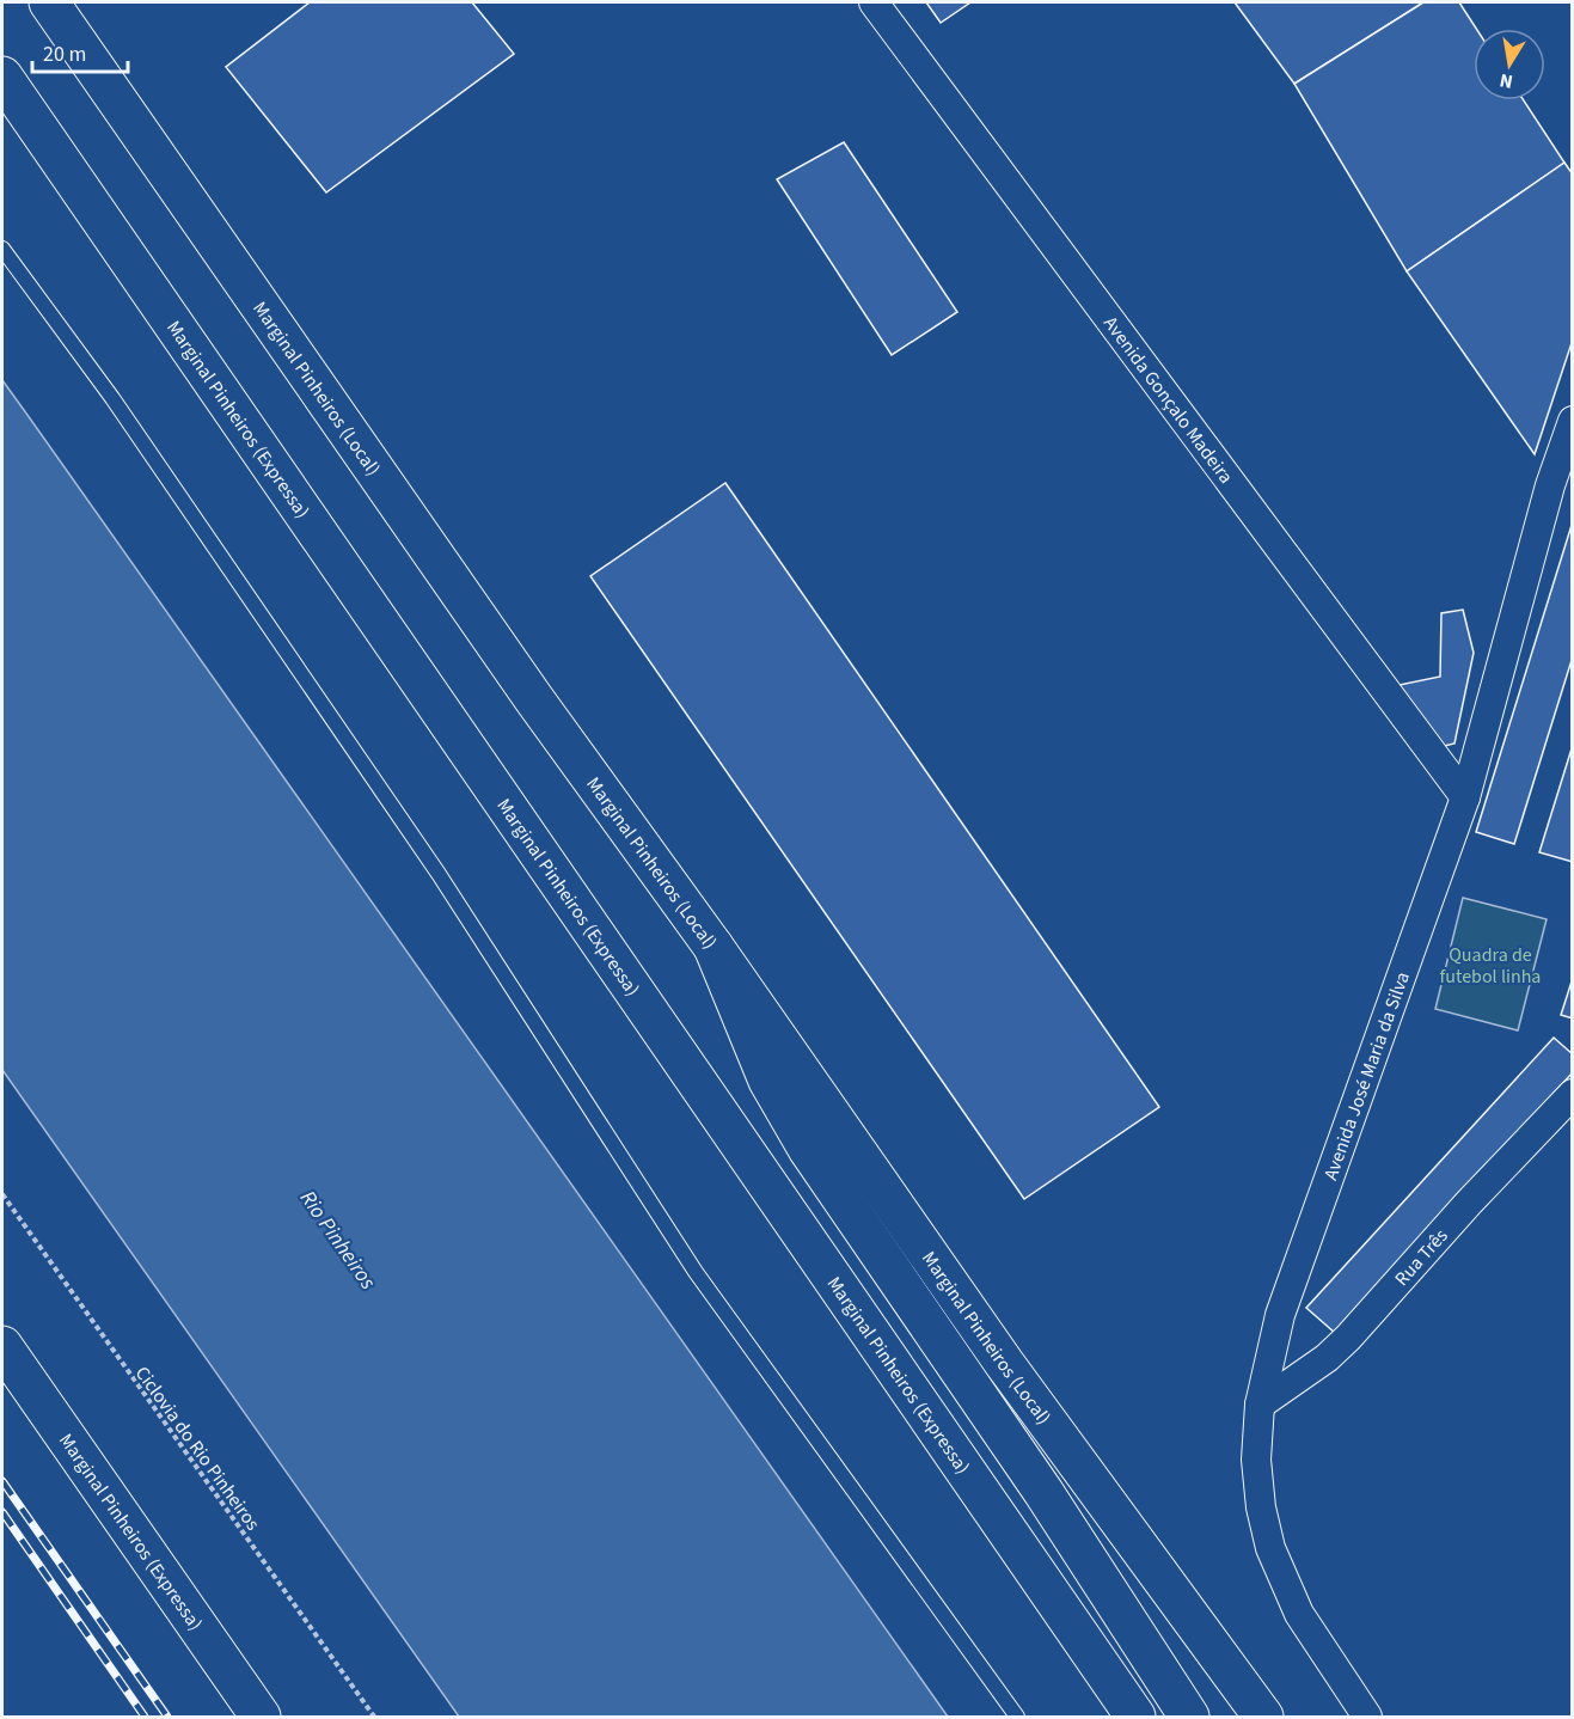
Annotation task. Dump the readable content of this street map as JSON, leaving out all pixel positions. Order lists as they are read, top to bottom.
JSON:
{
  "streets": {
    "highway": ["Marginal Pinheiros (Local)", "Marginal Pinheiros (Expressa)"],
    "street": ["Avenida Gonçalo Madeira", "Avenida José Maria da Silva", "Rua Três"],
    "path": ["Ciclovia do Rio Pinheiros"]
  },
  "crossings": [
    ["Avenida Gonçalo Madeira", "Avenida José Maria da Silva"],
    ["Avenida José Maria da Silva", "Rua Três"]
  ],
  "water": ["Rio Pinheiros"],
  "parks": ["Quadra de futebol linha"],
  "scale_bar": "20 m",
  "north": "bottom"
}
